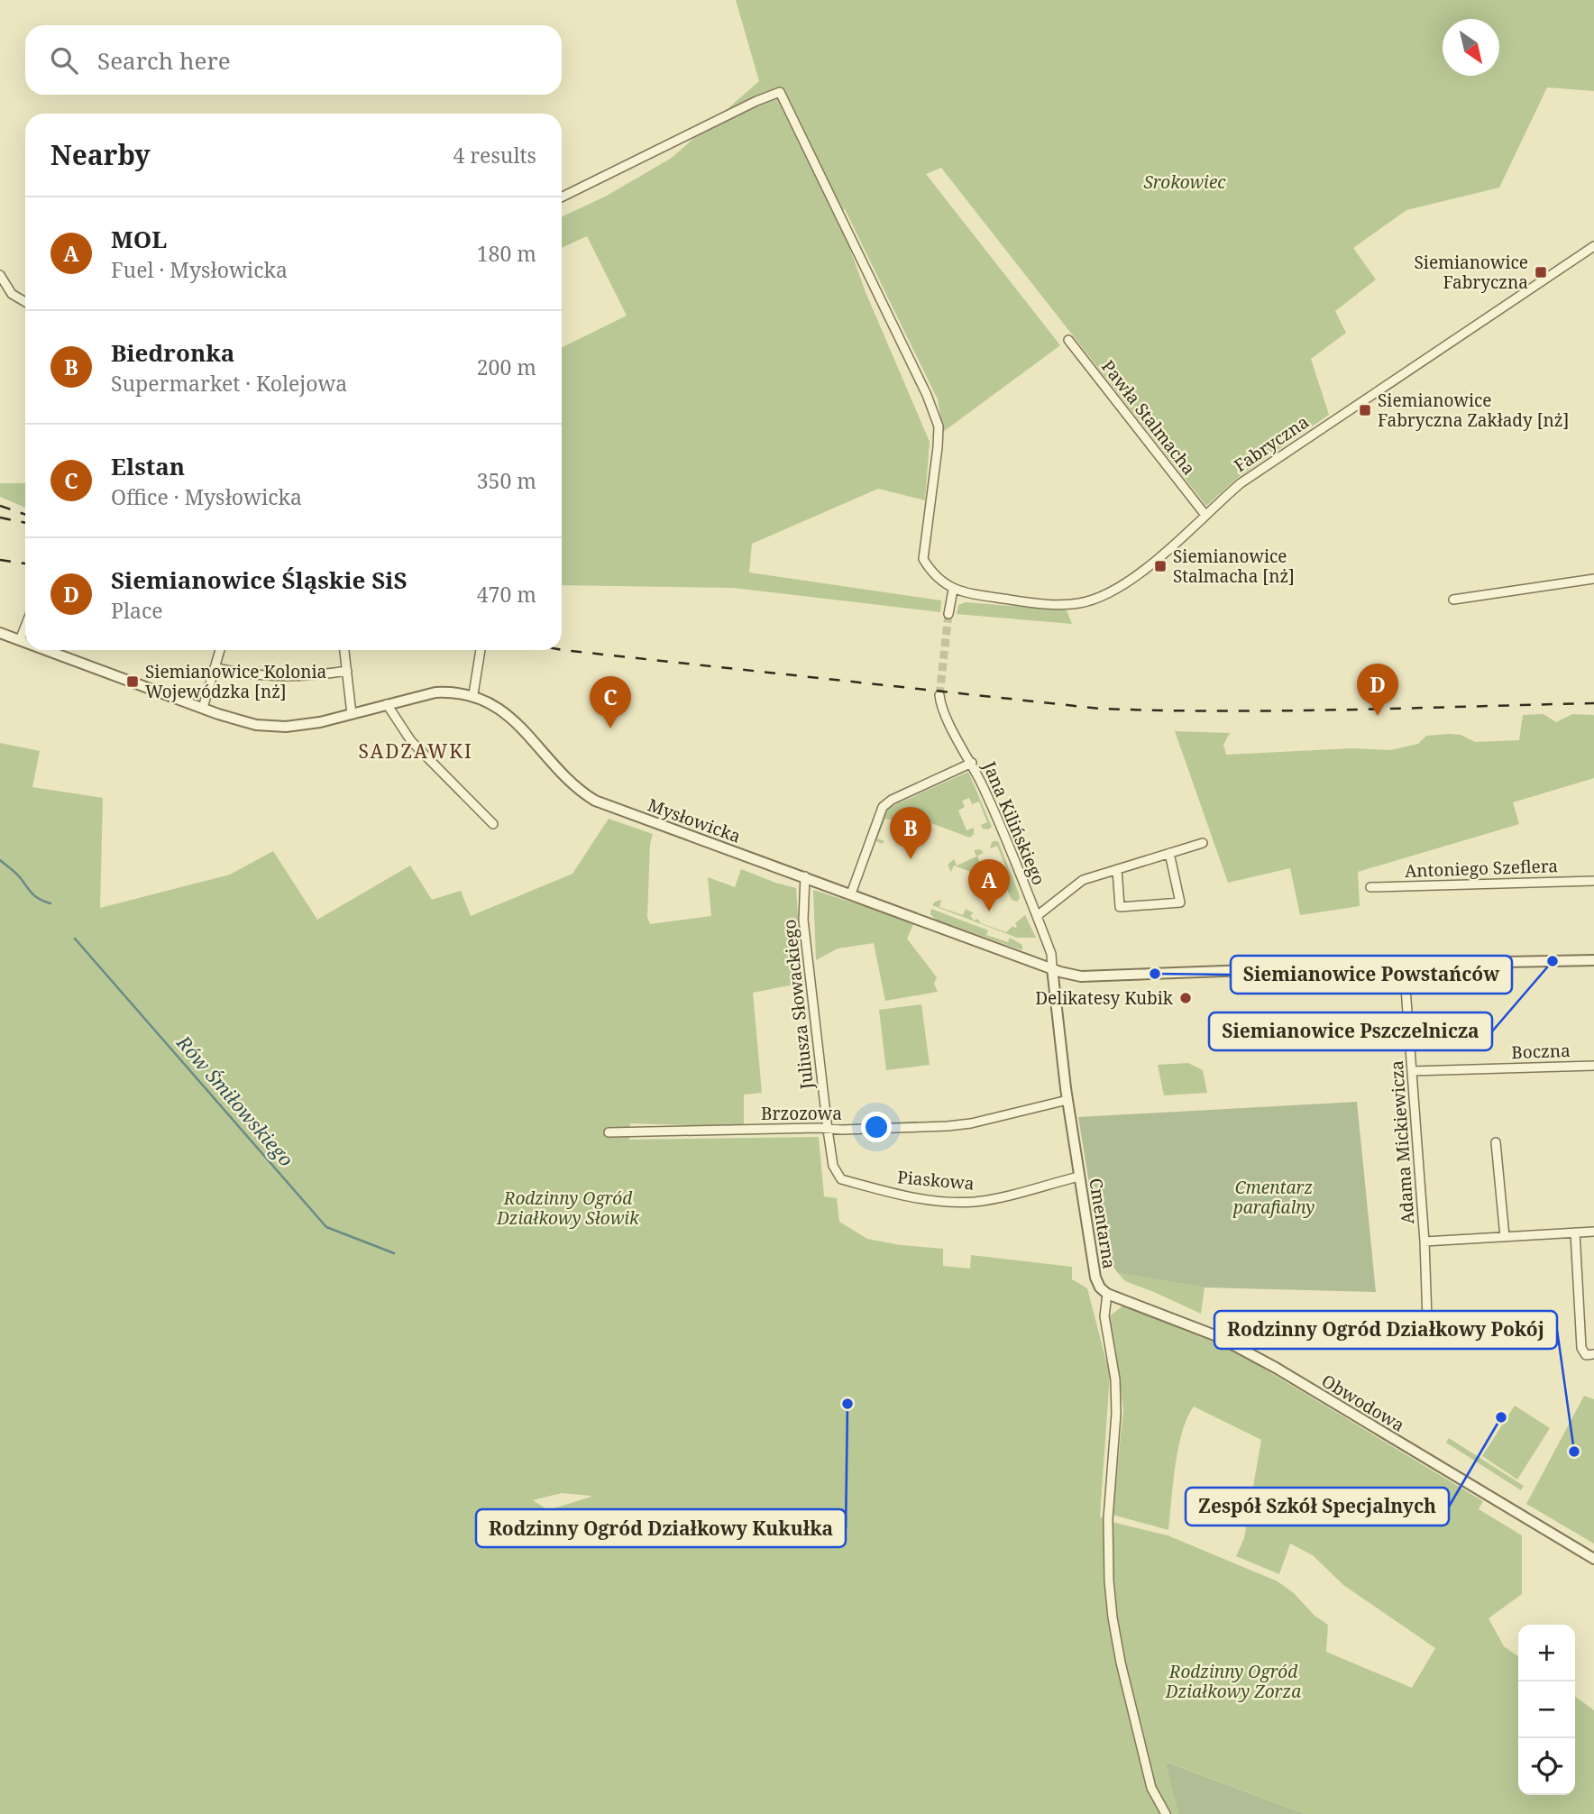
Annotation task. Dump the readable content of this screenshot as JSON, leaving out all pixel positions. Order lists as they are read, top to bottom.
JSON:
{
  "streets": {
    "street": [
      "Pawła Stalmacha",
      "Fabryczna",
      "Mysłowicka",
      "Jana Kilińskiego",
      "Antoniego Szeflera",
      "Juliusza Słowackiego",
      "Boczna",
      "Brzozowa",
      "Adama Mickiewicza",
      "Piaskowa",
      "Cmentarna",
      "Obwodowa"
    ]
  },
  "crossings": [
    ["Pawła Stalmacha", "Fabryczna"],
    ["Mysłowicka", "Jana Kilińskiego"],
    ["Mysłowicka", "Juliusza Słowackiego"],
    ["Mysłowicka", "Adama Mickiewicza"],
    ["Mysłowicka", "Cmentarna"],
    ["Jana Kilińskiego", "Cmentarna"],
    ["Juliusza Słowackiego", "Brzozowa"],
    ["Juliusza Słowackiego", "Piaskowa"],
    ["Boczna", "Adama Mickiewicza"],
    ["Brzozowa", "Piaskowa"],
    ["Brzozowa", "Cmentarna"],
    ["Piaskowa", "Cmentarna"],
    ["Cmentarna", "Obwodowa"]
  ],
  "districts": ["SADZAWKI"],
  "water": ["Rów Śmiłowskiego"],
  "parks": [
    "Srokowiec",
    "Cmentarz parafialny",
    "Rodzinny Ogród Działkowy Słowik",
    "Rodzinny Ogród Działkowy Zorza"
  ],
  "places": {
    "transit": [
      "Siemianowice Fabryczna",
      "Siemianowice Fabryczna Zakłady [nż]",
      "Siemianowice Stalmacha [nż]",
      "Siemianowice Kolonia Wojewódzka [nż]"
    ],
    "other": [
      "Siemianowice Pszczelnicza",
      "Siemianowice Powstańców",
      "Delikatesy Kubik",
      "Rodzinny Ogród Działkowy Kukułka",
      "Zespół Szkół Specjalnych",
      "Rodzinny Ogród Działkowy Pokój"
    ]
  },
  "north": "bottom right",
  "page": {
    "search": "Search here",
    "heading": ["Nearby", "4 results"],
    "list": [
      {
        "mark": "A",
        "name": "MOL",
        "note": "Fuel · Mysłowicka",
        "value": "180 m"
      },
      {
        "mark": "B",
        "name": "Biedronka",
        "note": "Supermarket · Kolejowa",
        "value": "200 m"
      },
      {
        "mark": "C",
        "name": "Elstan",
        "note": "Office · Mysłowicka",
        "value": "350 m"
      },
      {
        "mark": "D",
        "name": "Siemianowice Śląskie SiS",
        "note": "Place",
        "value": "470 m"
      }
    ],
    "pins": [
      "D",
      "C",
      "B",
      "A"
    ],
    "map_buttons": ["+", "−"]
  }
}
